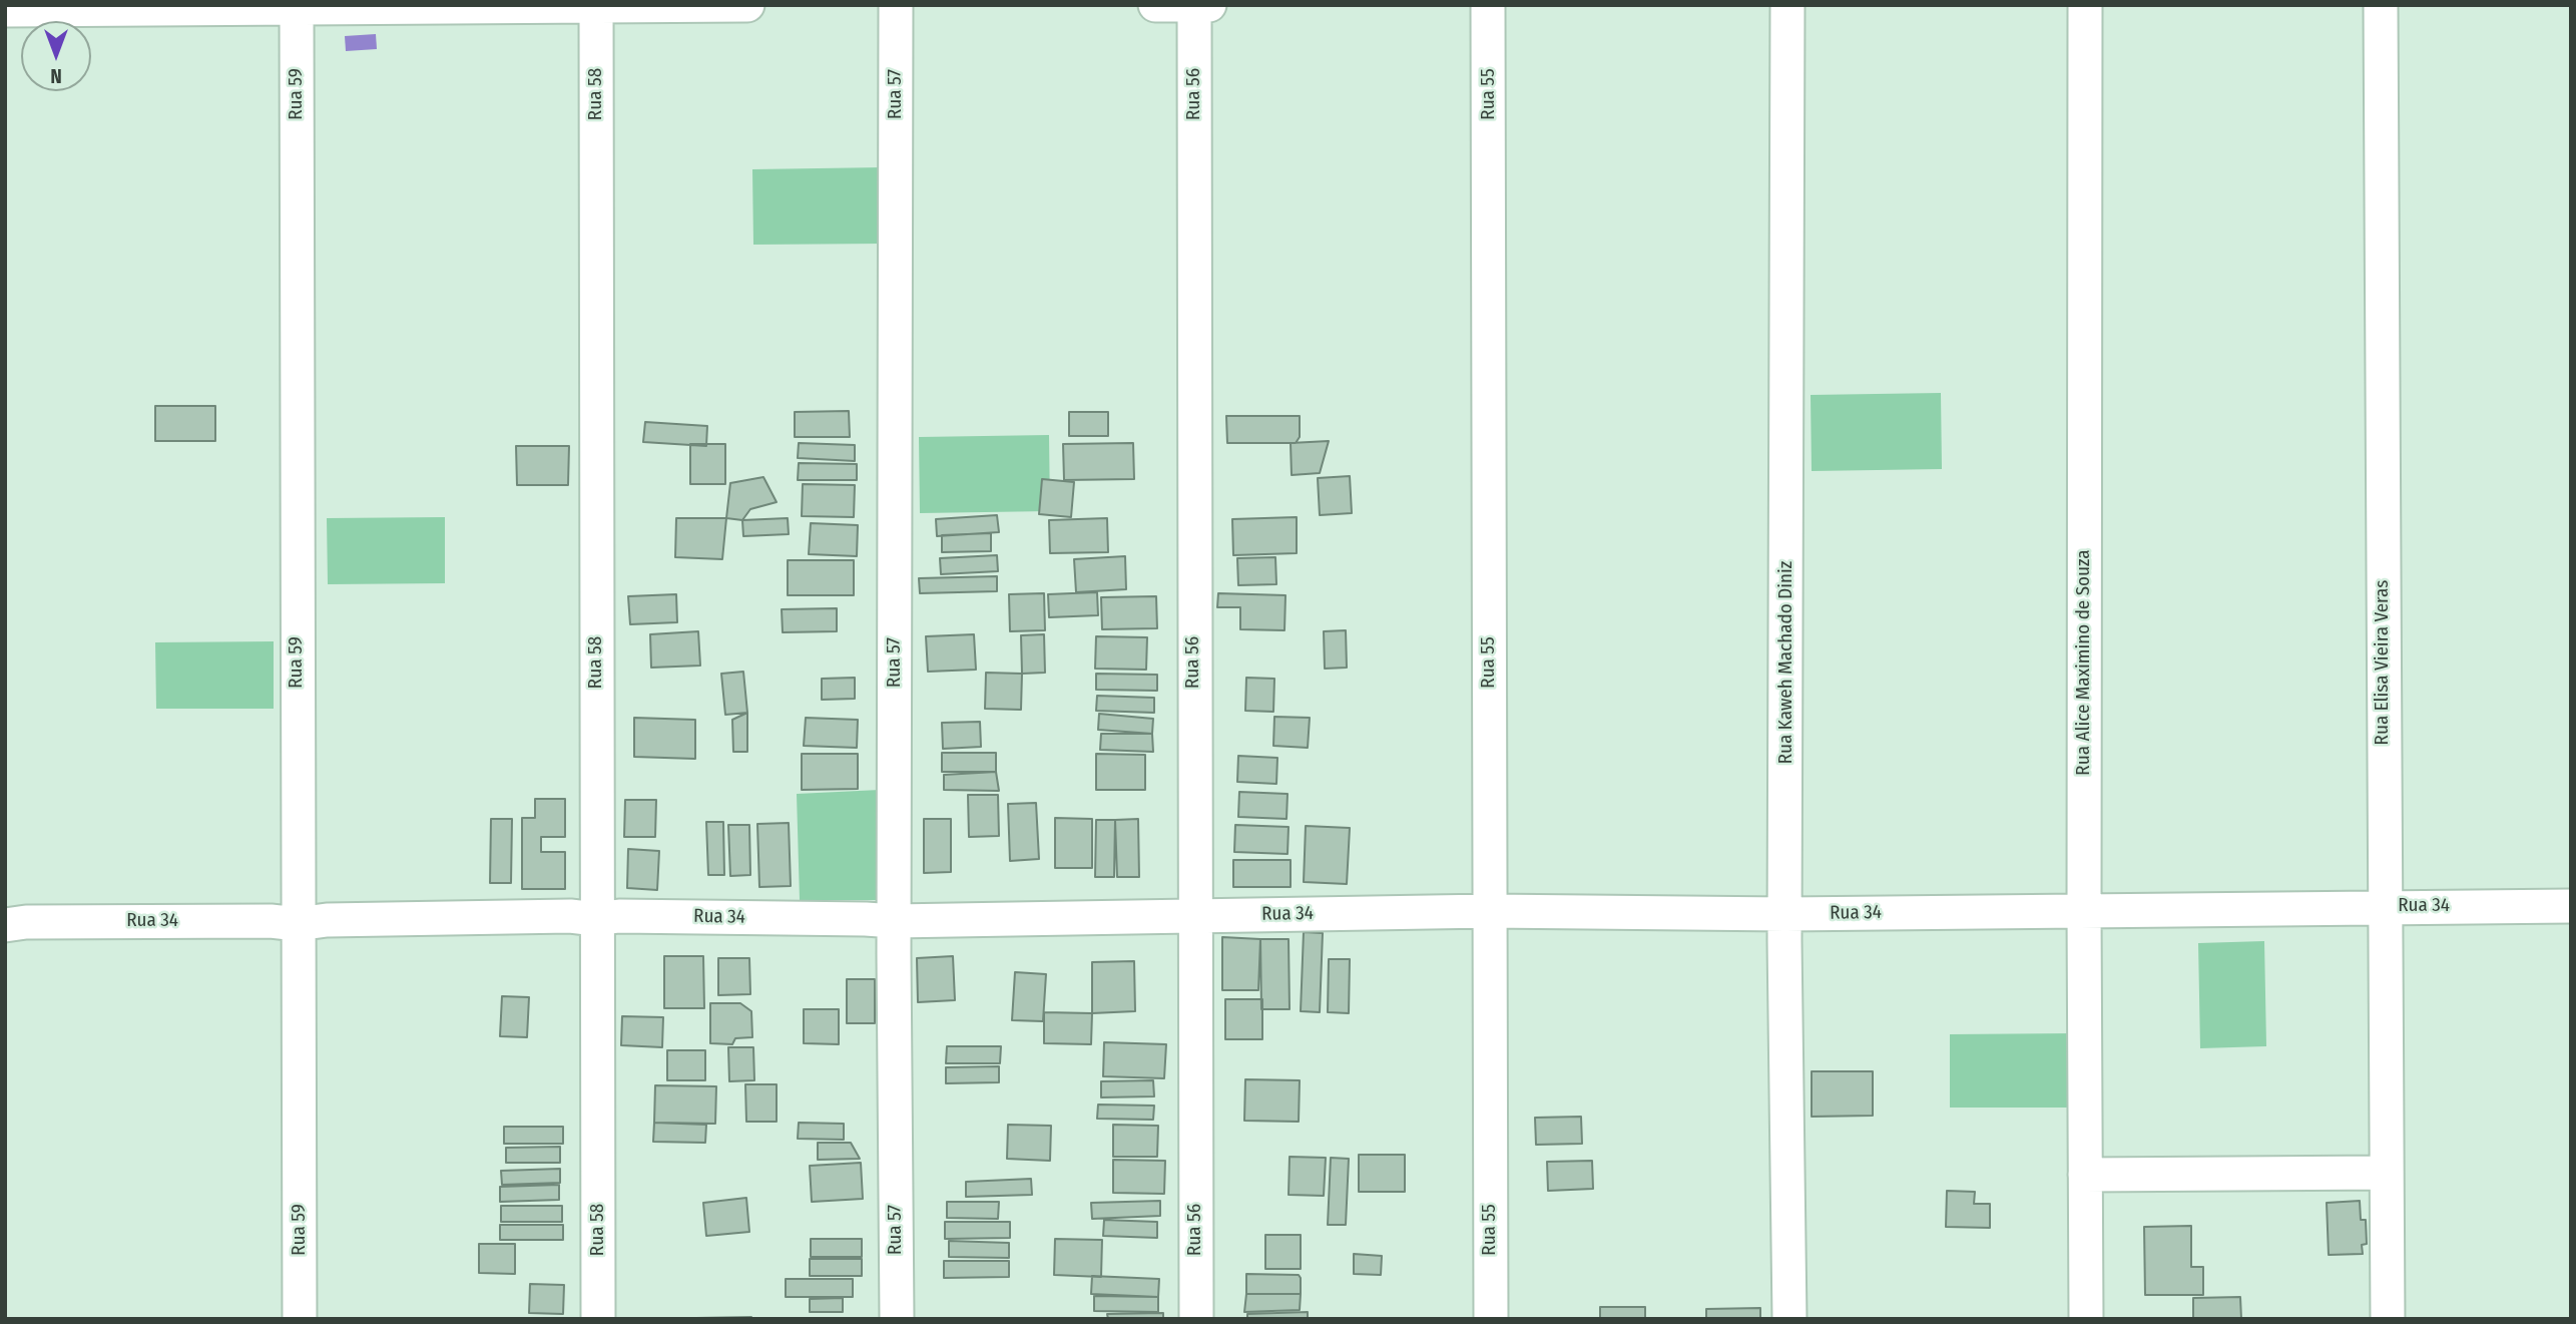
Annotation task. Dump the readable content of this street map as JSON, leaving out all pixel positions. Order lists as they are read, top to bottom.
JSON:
{
  "streets": {
    "street": [
      "Rua 59",
      "Rua 58",
      "Rua 57",
      "Rua 56",
      "Rua 55",
      "Rua Kaweh Machado Diniz",
      "Rua Alice Maximino de Souza",
      "Rua Elisa Vieira Veras",
      "Rua 34"
    ]
  },
  "crossings": [
    ["Rua 59", "Rua 34"],
    ["Rua 58", "Rua 34"],
    ["Rua 57", "Rua 34"],
    ["Rua 56", "Rua 34"],
    ["Rua 55", "Rua 34"],
    ["Rua Kaweh Machado Diniz", "Rua 34"],
    ["Rua Alice Maximino de Souza", "Rua 34"],
    ["Rua Elisa Vieira Veras", "Rua 34"]
  ],
  "north": "bottom"
}
